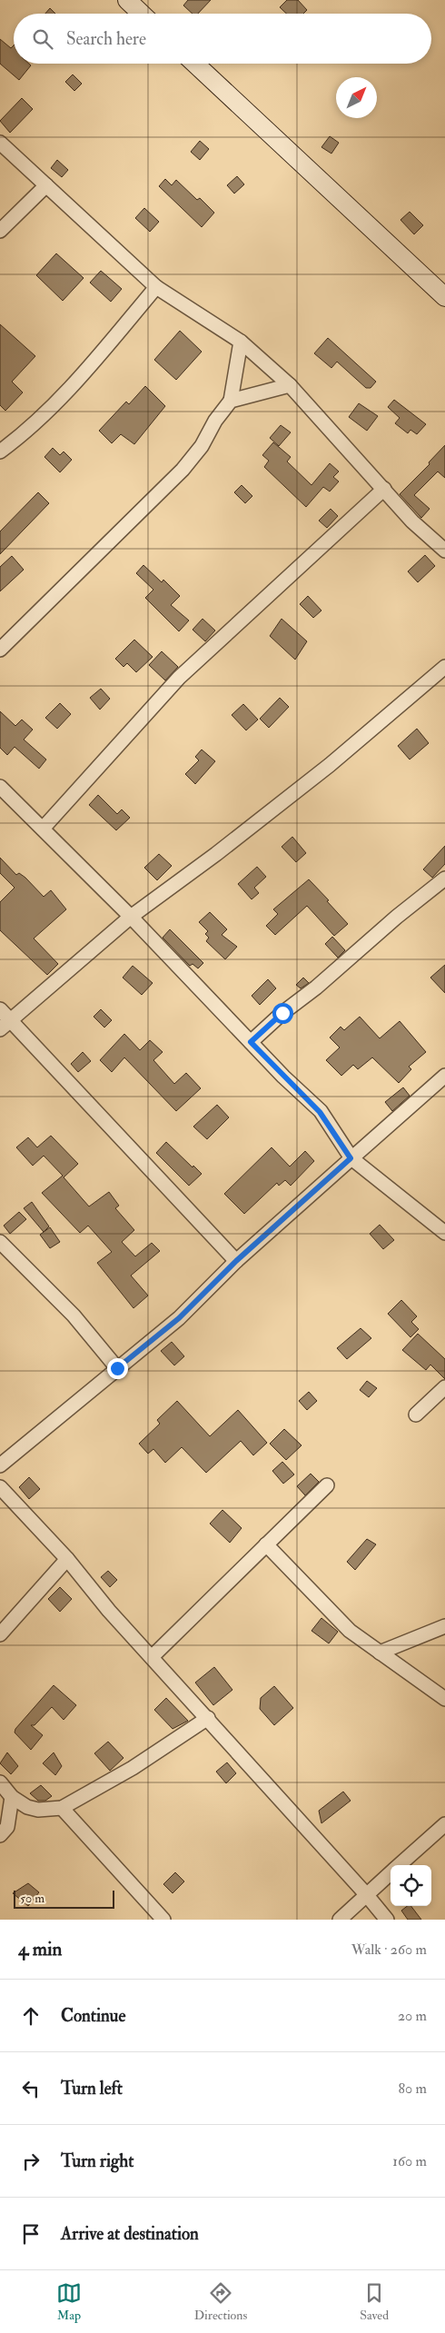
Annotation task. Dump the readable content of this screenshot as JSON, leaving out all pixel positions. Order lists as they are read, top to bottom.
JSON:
{
  "scale_bar": "50 m",
  "north": "top right",
  "page": {
    "search": "Search here",
    "scale": "50 m",
    "heading": ["4 min", "Walk · 260 m"],
    "list": [
      ["Continue", "20 m"],
      ["Turn left", "80 m"],
      ["Turn right", "160 m"],
      "Arrive at destination"
    ],
    "nav": ["Map", "Directions", "Saved"]
  }
}
